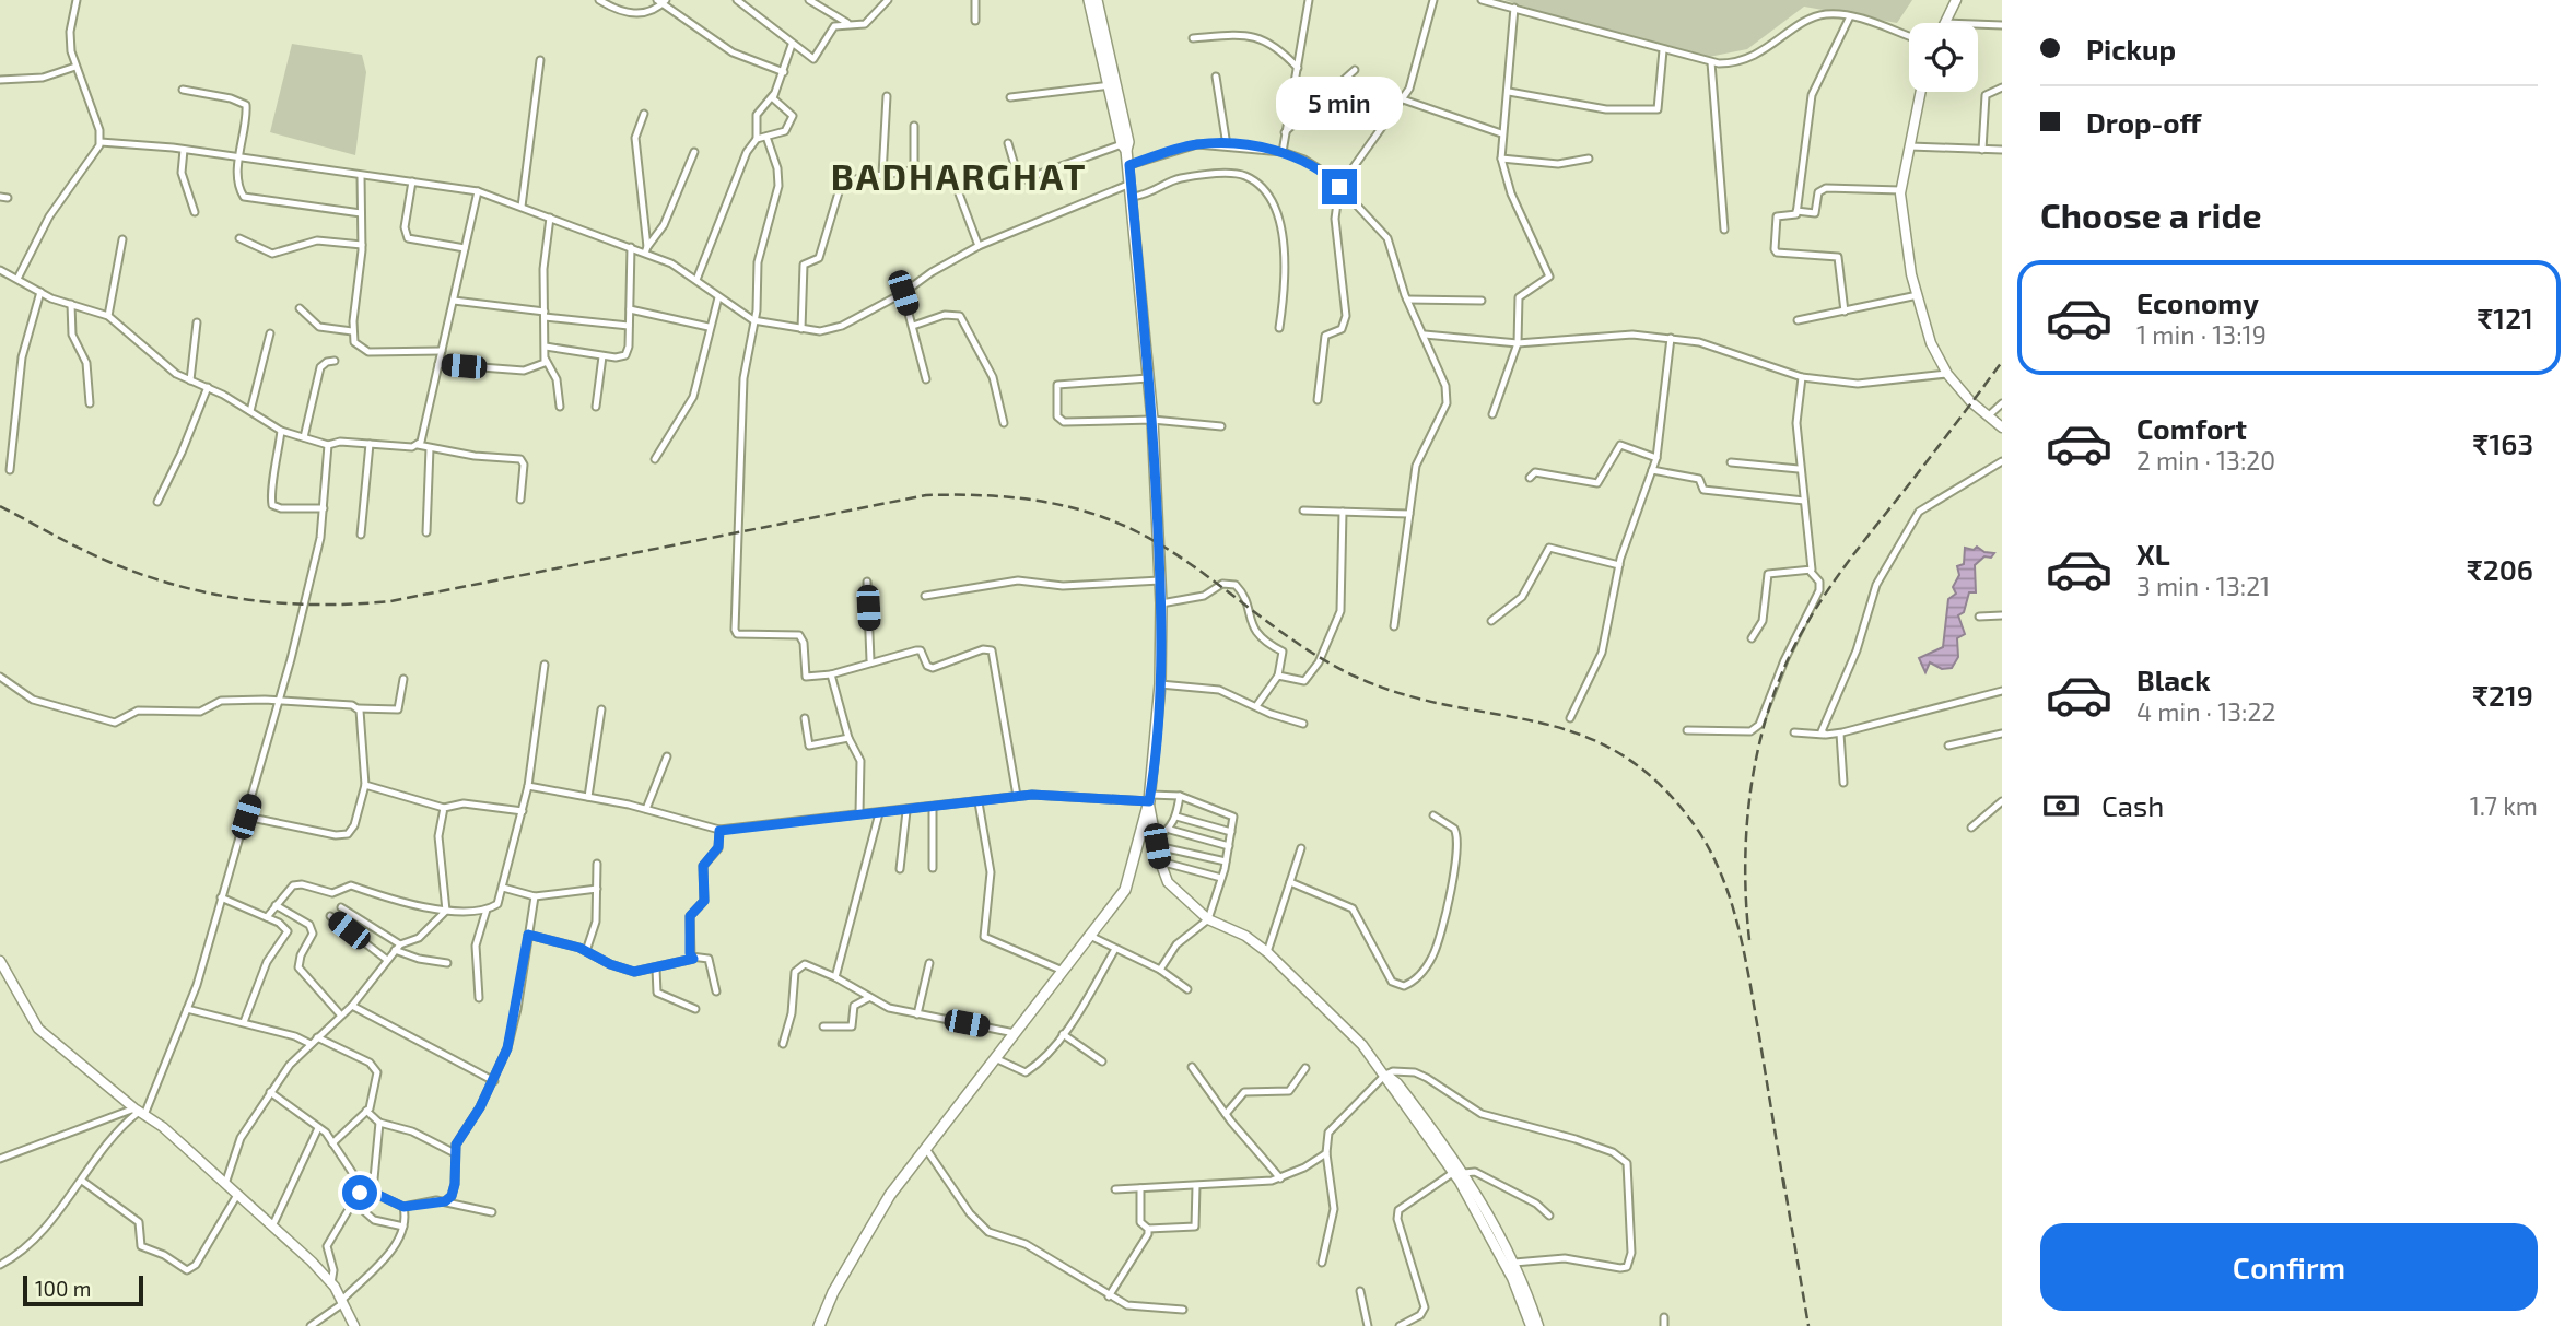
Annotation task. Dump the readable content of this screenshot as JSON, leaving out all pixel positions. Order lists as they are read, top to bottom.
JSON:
{
  "districts": ["BADHARGHAT"],
  "scale_bar": "100 m",
  "page": {
    "banner": ["Pickup", "Drop-off"],
    "bubble": "5 min",
    "heading": "Choose a ride",
    "list": [
      {
        "name": "Economy",
        "note": "1 min · 13:19",
        "value": "₹121"
      },
      {
        "name": "Comfort",
        "note": "2 min · 13:20",
        "value": "₹163"
      },
      {
        "name": "XL",
        "note": "3 min · 13:21",
        "value": "₹206"
      },
      {
        "name": "Black",
        "note": "4 min · 13:22",
        "value": "₹219"
      }
    ],
    "pay": ["Cash", "1.7 km"],
    "buttons": "Confirm",
    "scale": "100 m"
  }
}
